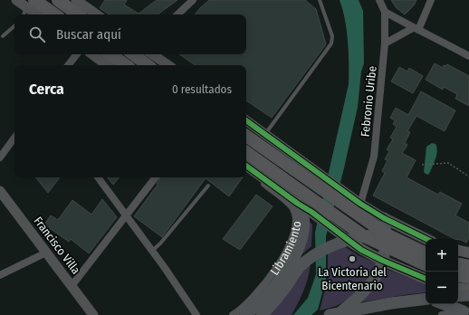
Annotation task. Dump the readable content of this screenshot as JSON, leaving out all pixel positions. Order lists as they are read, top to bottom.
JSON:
{
  "streets": {
    "street": ["Febronio Uribe", "Francisco Villa", "Libramiento"]
  },
  "places": ["La Victoria del Bicentenario"],
  "page": {
    "search": "Buscar aquí",
    "heading": ["Cerca", "0 resultados"],
    "map_buttons": ["+", "−"]
  }
}
